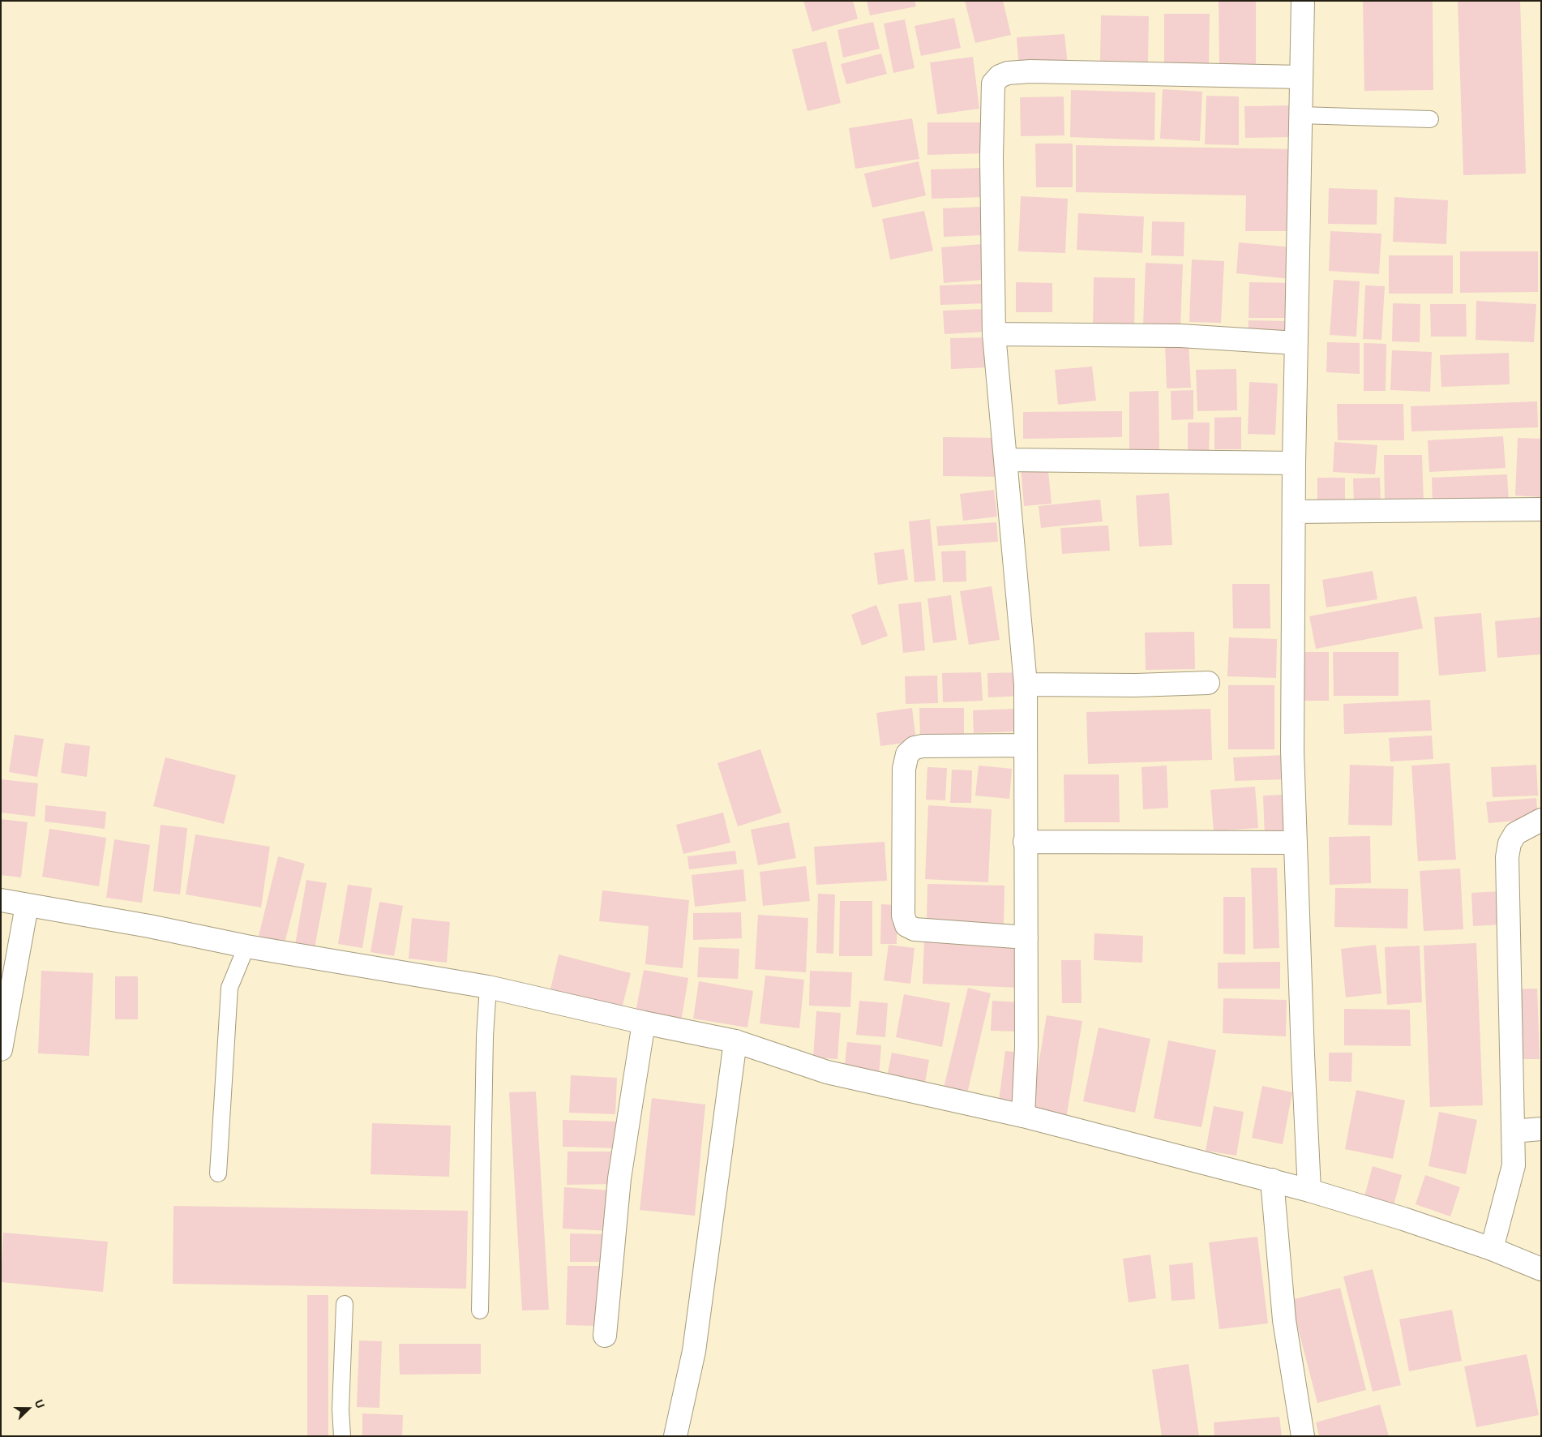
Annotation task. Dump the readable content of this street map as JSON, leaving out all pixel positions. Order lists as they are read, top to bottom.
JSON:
{
  "north": "right"
}
